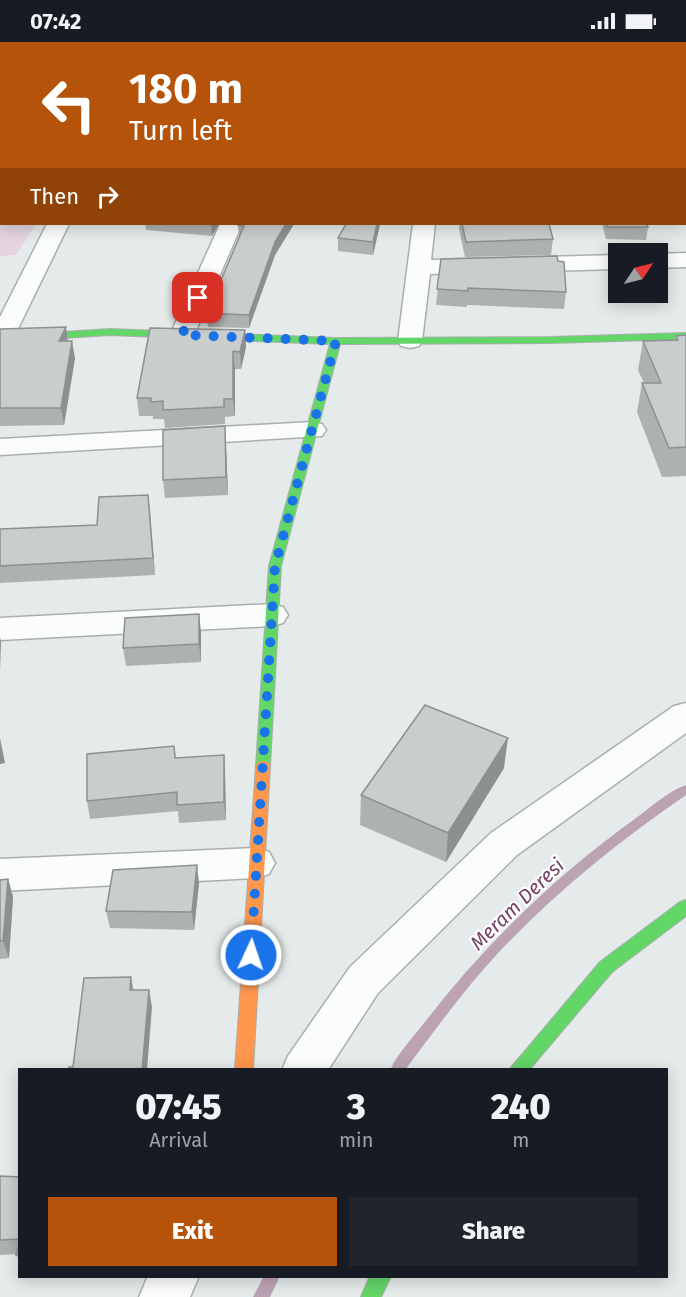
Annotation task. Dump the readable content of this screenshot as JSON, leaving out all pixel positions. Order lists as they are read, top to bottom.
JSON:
{
  "water": ["Meram Deresi"],
  "north": "top right",
  "page": {
    "status": "07:42",
    "turn": ["180 m", "Turn left"],
    "then": "Then",
    "eta": [
      "07:45",
      "Arrival",
      "3",
      "min",
      "240",
      "m"
    ],
    "buttons": ["Exit", "Share"]
  }
}
